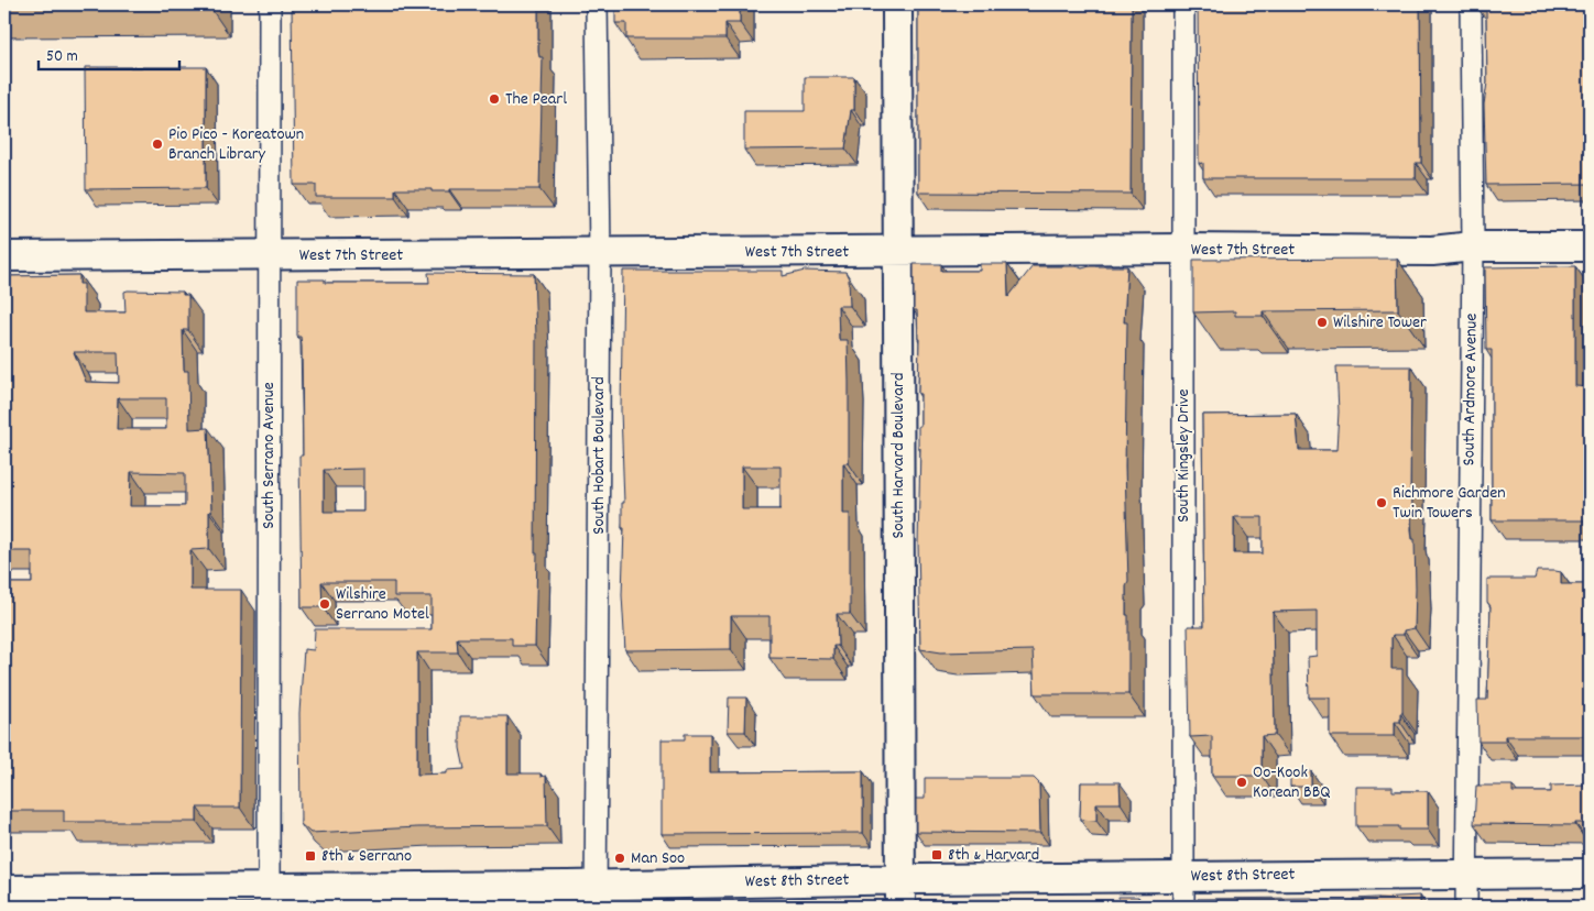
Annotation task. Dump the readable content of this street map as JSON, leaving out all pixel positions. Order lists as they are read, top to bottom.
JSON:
{
  "streets": {
    "street": [
      "West 7th Street",
      "South Ardmore Avenue",
      "South Serrano Avenue",
      "South Hobart Boulevard",
      "South Harvard Boulevard",
      "South Kingsley Drive",
      "West 8th Street"
    ]
  },
  "crossings": [
    ["West 7th Street", "South Ardmore Avenue"],
    ["West 7th Street", "South Serrano Avenue"],
    ["West 7th Street", "South Hobart Boulevard"],
    ["West 7th Street", "South Harvard Boulevard"],
    ["West 7th Street", "South Kingsley Drive"],
    ["South Ardmore Avenue", "West 8th Street"],
    ["South Serrano Avenue", "West 8th Street"],
    ["South Hobart Boulevard", "West 8th Street"],
    ["South Harvard Boulevard", "West 8th Street"],
    ["South Kingsley Drive", "West 8th Street"]
  ],
  "places": {
    "other": [
      "The Pearl",
      "Pio Pico - Koreatown Branch Library",
      "Wilshire Tower",
      "Richmore Garden Twin Towers",
      "Wilshire Serrano Motel",
      "Oo-Kook Korean BBQ",
      "Man Soo"
    ],
    "transit": ["8th & Harvard", "8th & Serrano"]
  },
  "scale_bar": "50 m"
}
